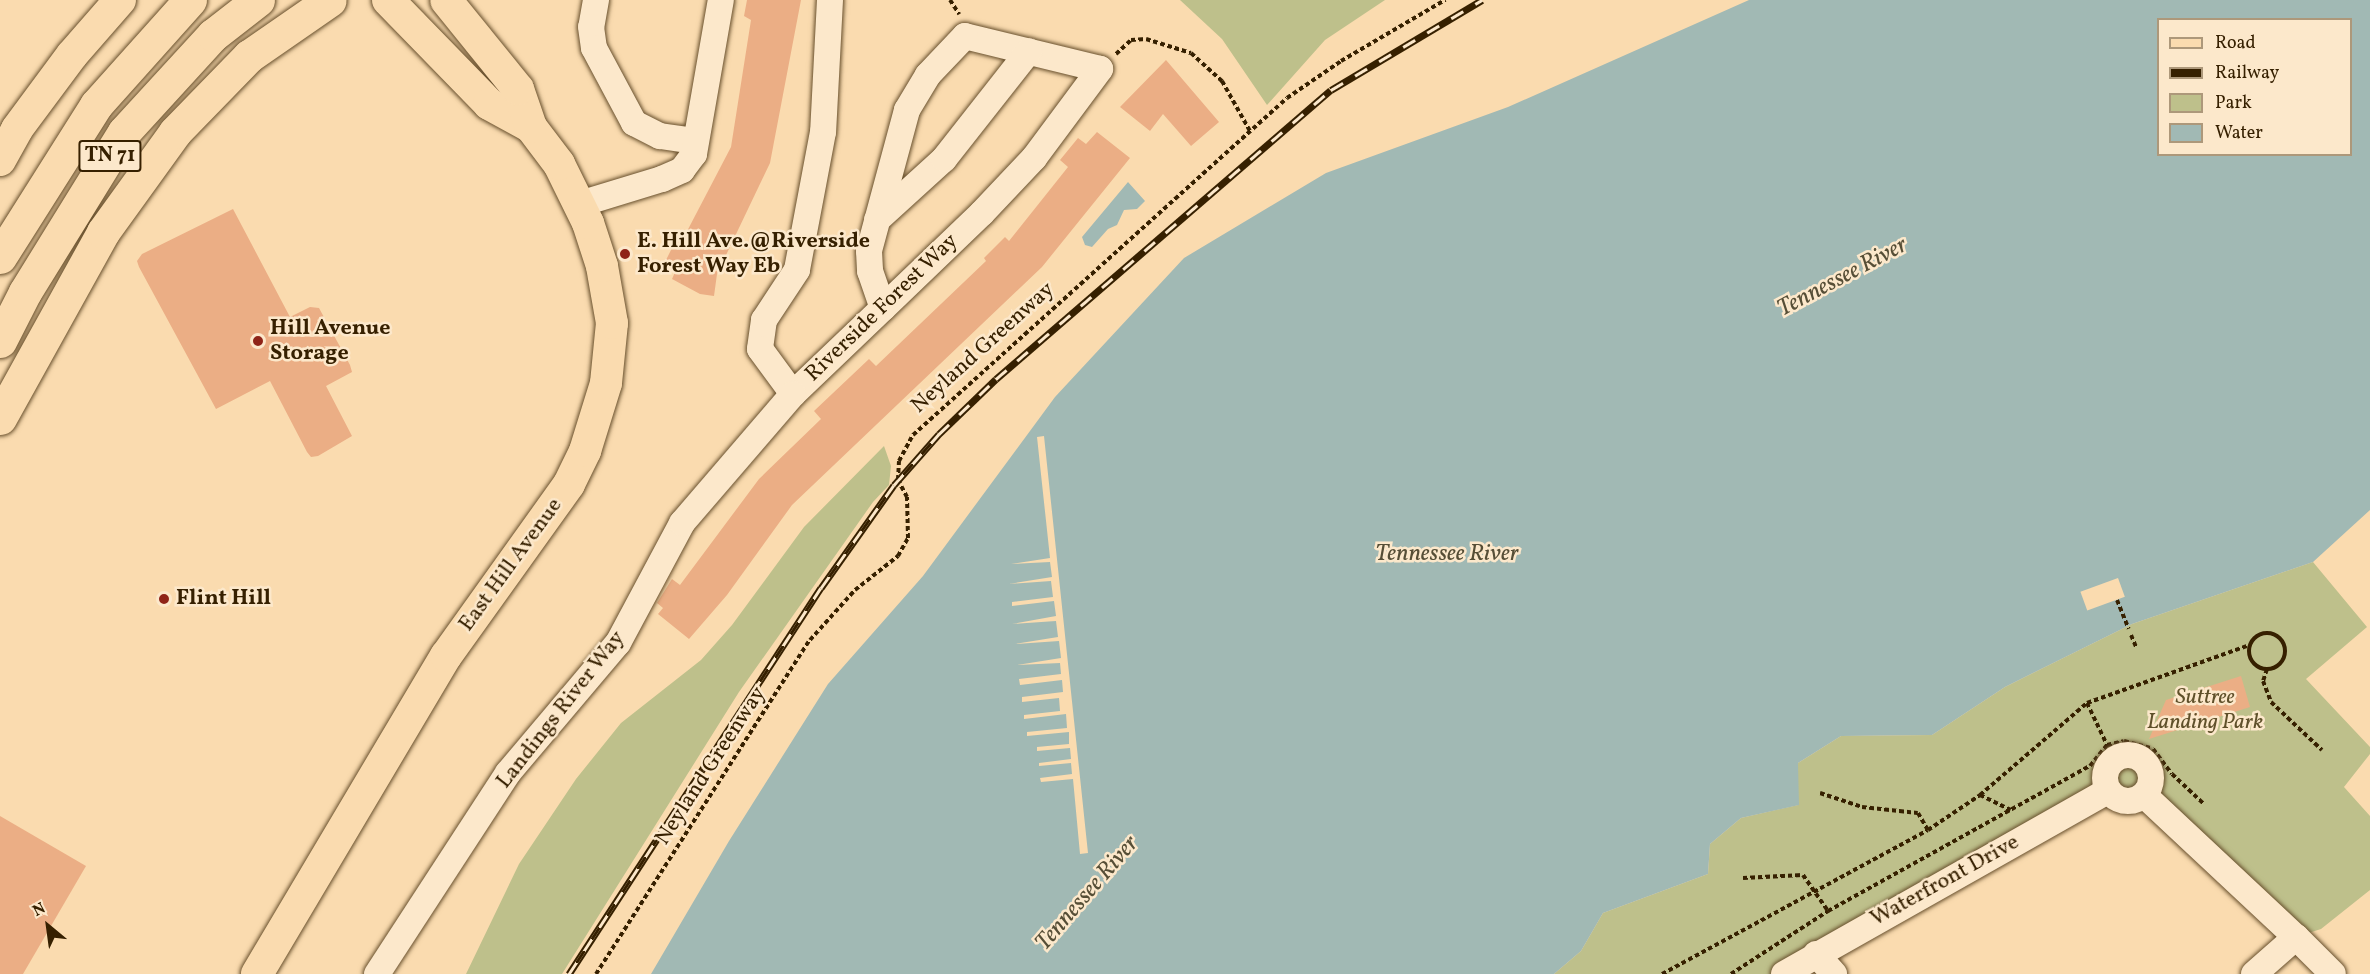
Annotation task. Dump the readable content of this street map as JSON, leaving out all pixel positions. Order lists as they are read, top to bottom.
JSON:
{
  "streets": {
    "highway": ["TN 71"],
    "main road": ["East Hill Avenue"],
    "street": ["Riverside Forest Way", "Landings River Way", "Waterfront Drive"],
    "path": ["Neyland Greenway"]
  },
  "crossings": [
    ["Riverside Forest Way", "Landings River Way"]
  ],
  "water": ["Tennessee River"],
  "parks": ["Suttree Landing Park"],
  "places": ["E. Hill Ave.@Riverside Forest Way Eb", "Hill Avenue Storage", "Flint Hill"],
  "legend": [
    "Road",
    "Railway",
    "Park",
    "Water"
  ],
  "north": "top left"
}
